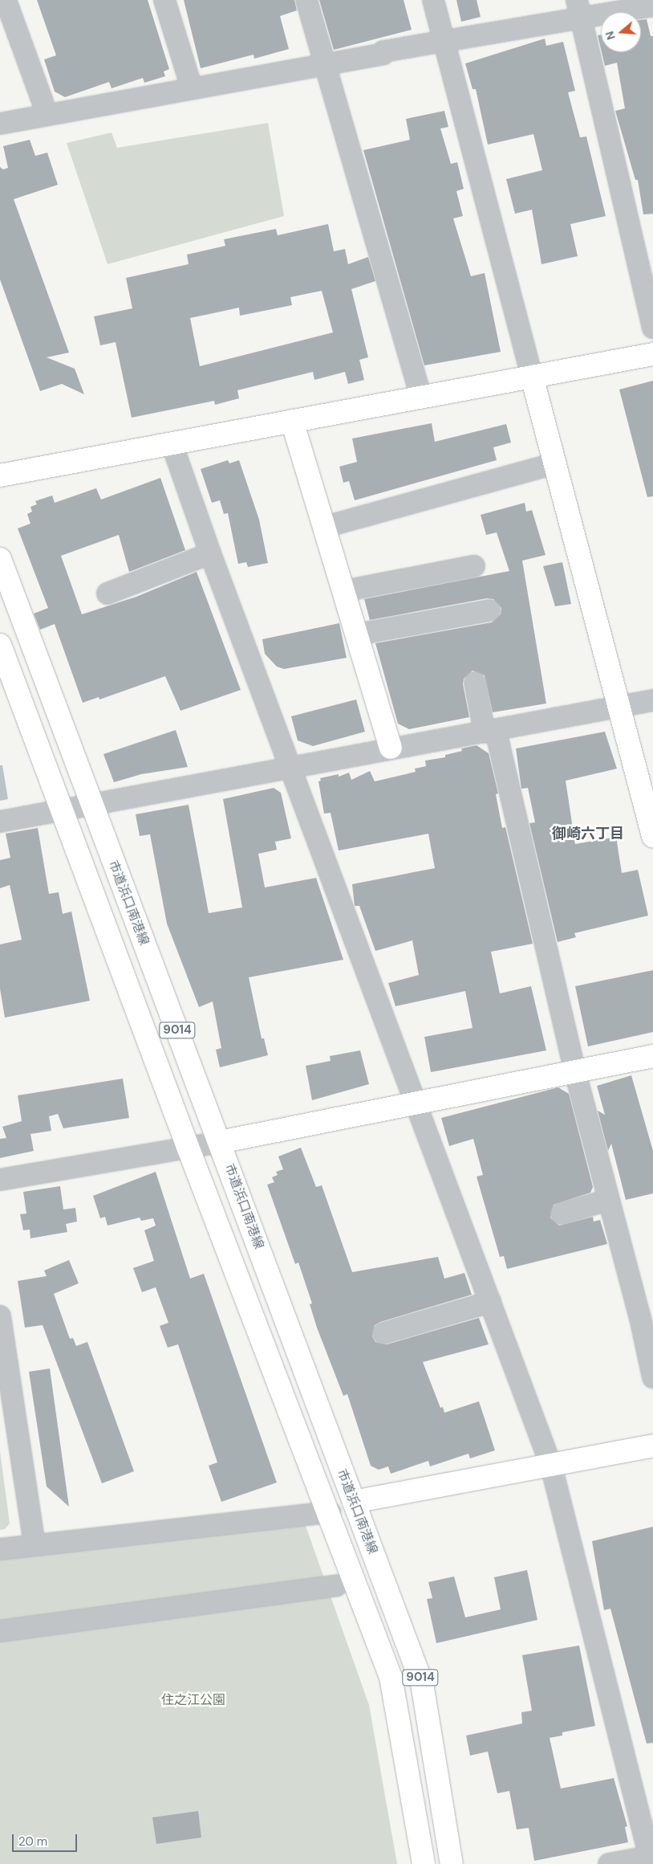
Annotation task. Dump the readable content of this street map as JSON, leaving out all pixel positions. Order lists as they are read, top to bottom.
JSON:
{
  "streets": {
    "main road": ["市道浜口南港線", "9014"]
  },
  "districts": ["御崎六丁目"],
  "parks": ["住之江公園"],
  "scale_bar": "20 m",
  "north": "left"
}
